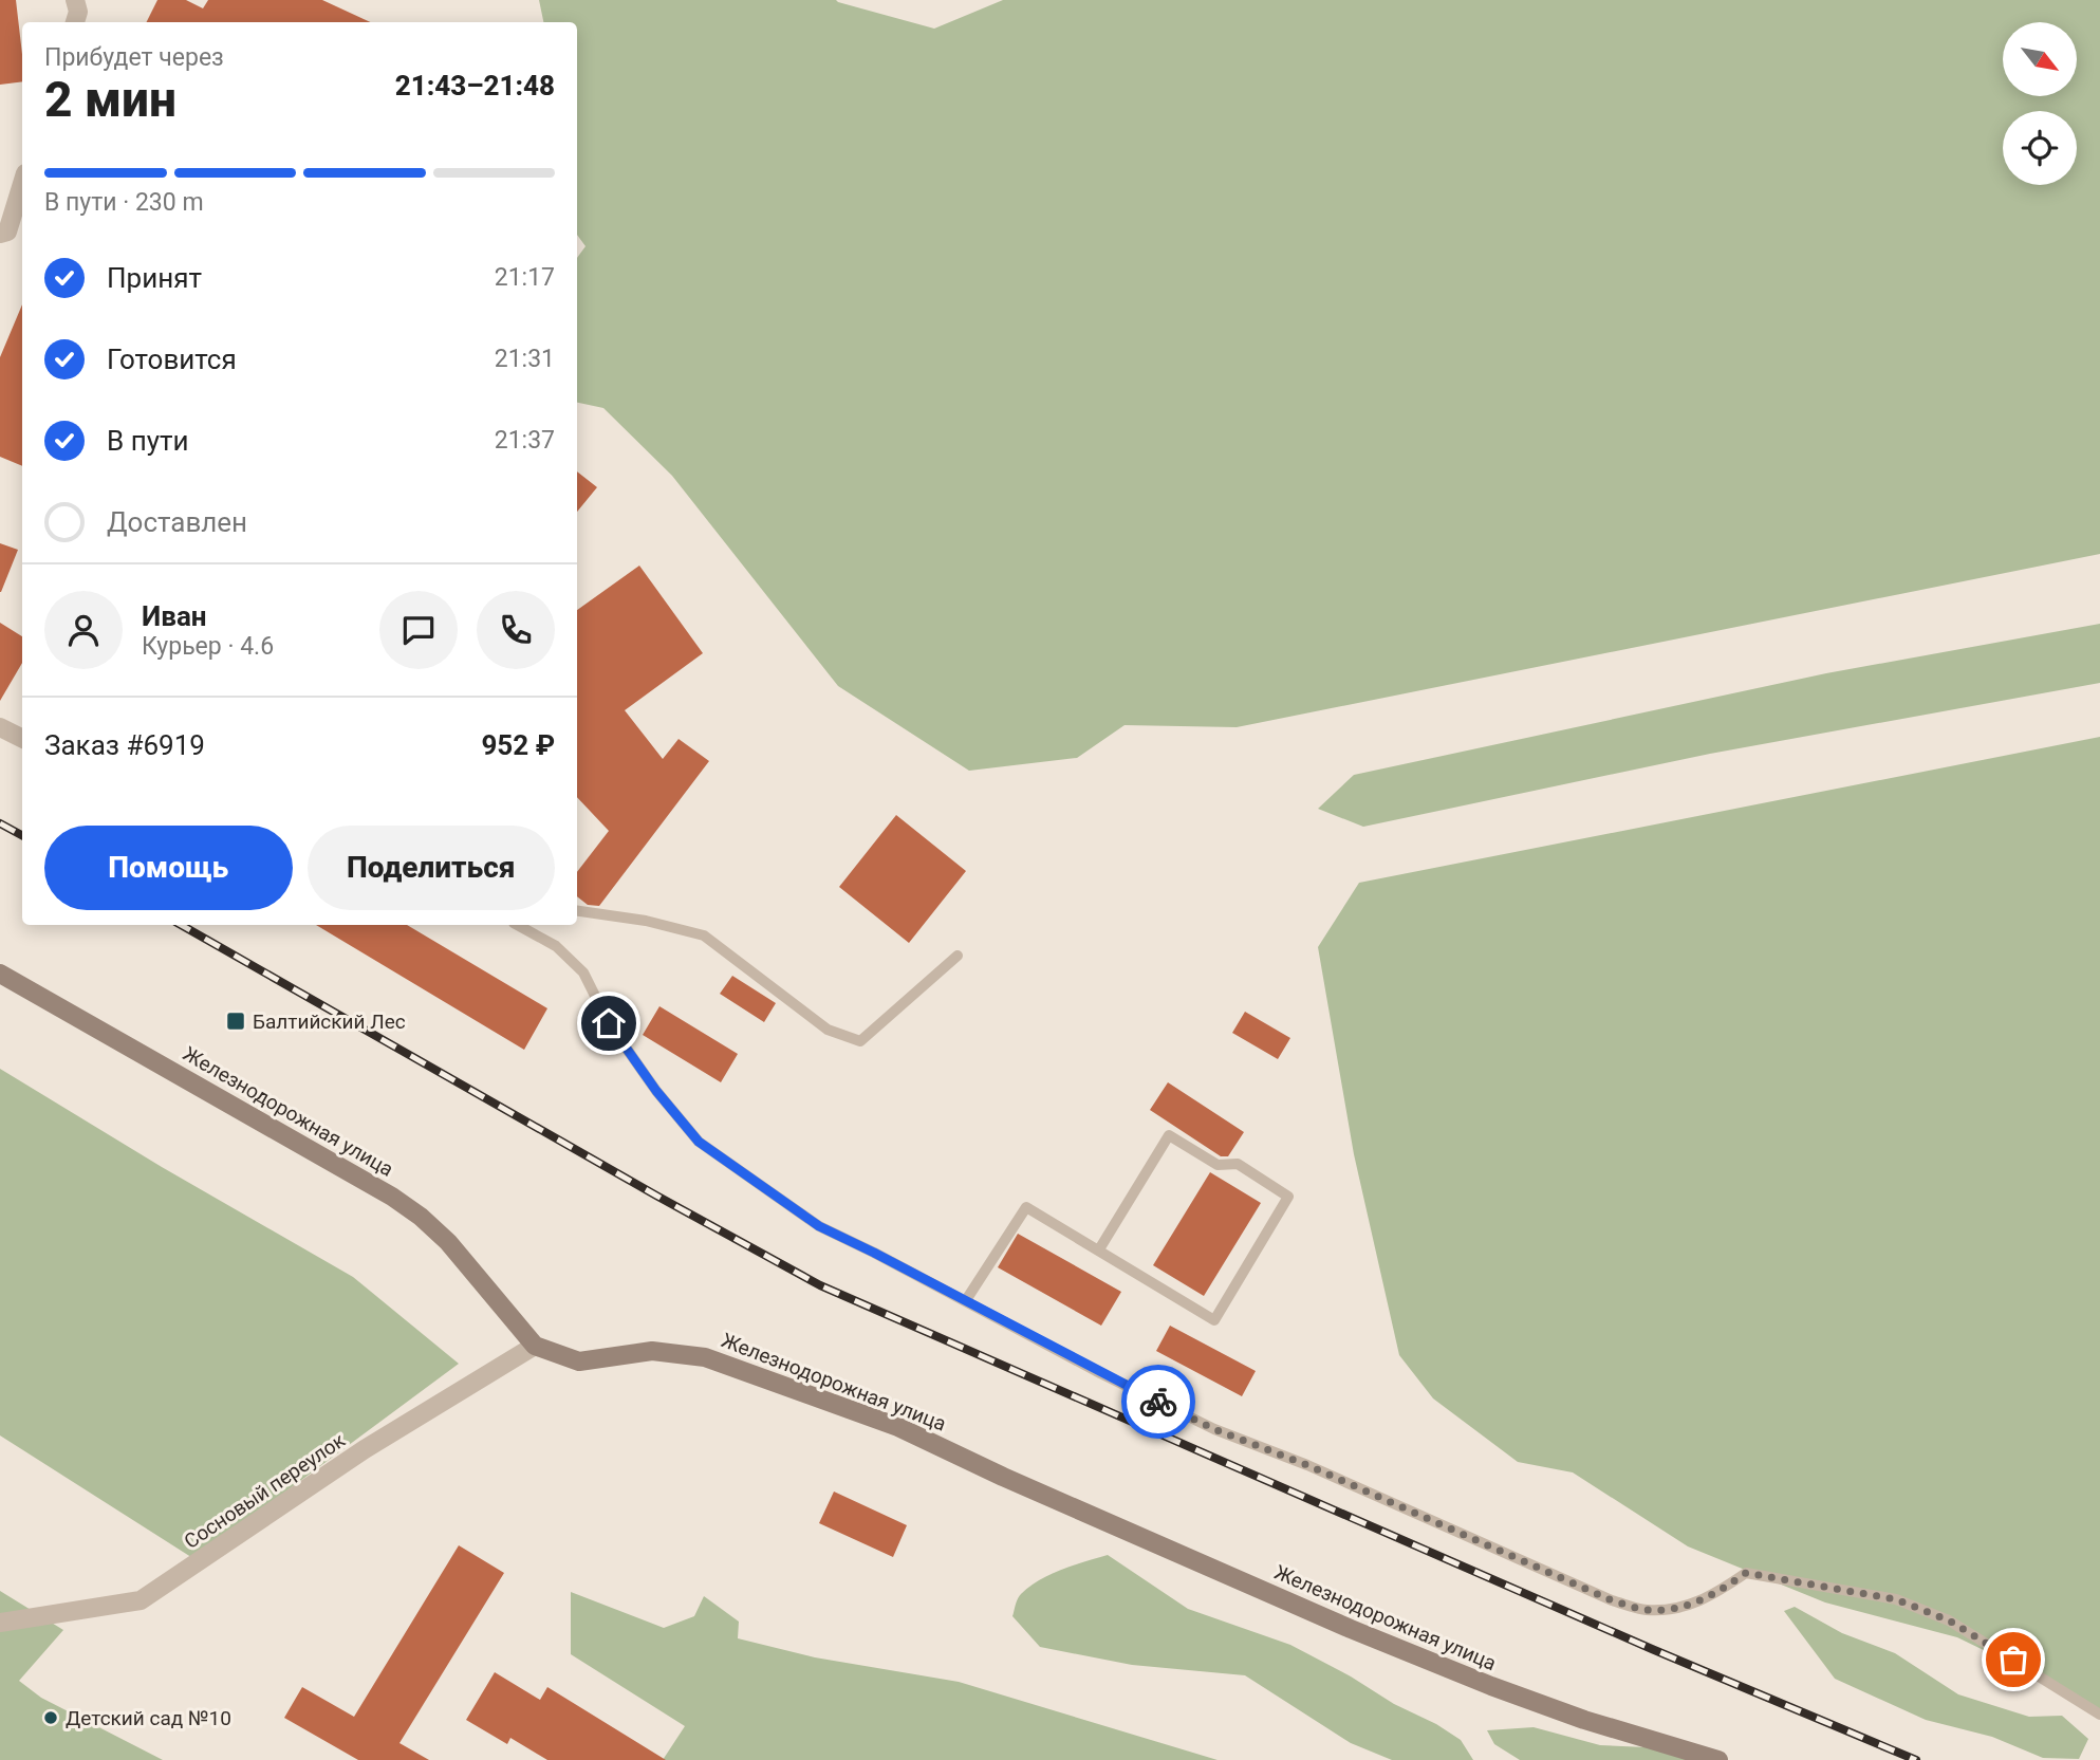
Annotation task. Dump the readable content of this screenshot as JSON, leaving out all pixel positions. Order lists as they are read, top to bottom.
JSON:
{
  "streets": {
    "street": ["Железнодорожная улица", "Сосновый переулок"]
  },
  "crossings": [
    ["Железнодорожная улица", "Сосновый переулок"]
  ],
  "places": {
    "transit": ["Балтийский Лес"],
    "other": ["Детский сад №10"]
  },
  "north": "bottom right",
  "page": {
    "heading": ["2 мин", "Прибудет через", "21:43–21:48"],
    "panel": [
      "Иван",
      "Курьер · 4.6",
      "Заказ #6919",
      "952 ₽"
    ],
    "bar": "В пути · 230 m",
    "list": [
      ["Принят", "21:17"],
      ["Готовится", "21:31"],
      ["В пути", "21:37"],
      "Доставлен"
    ],
    "buttons": ["Помощь", "Поделиться"]
  }
}
